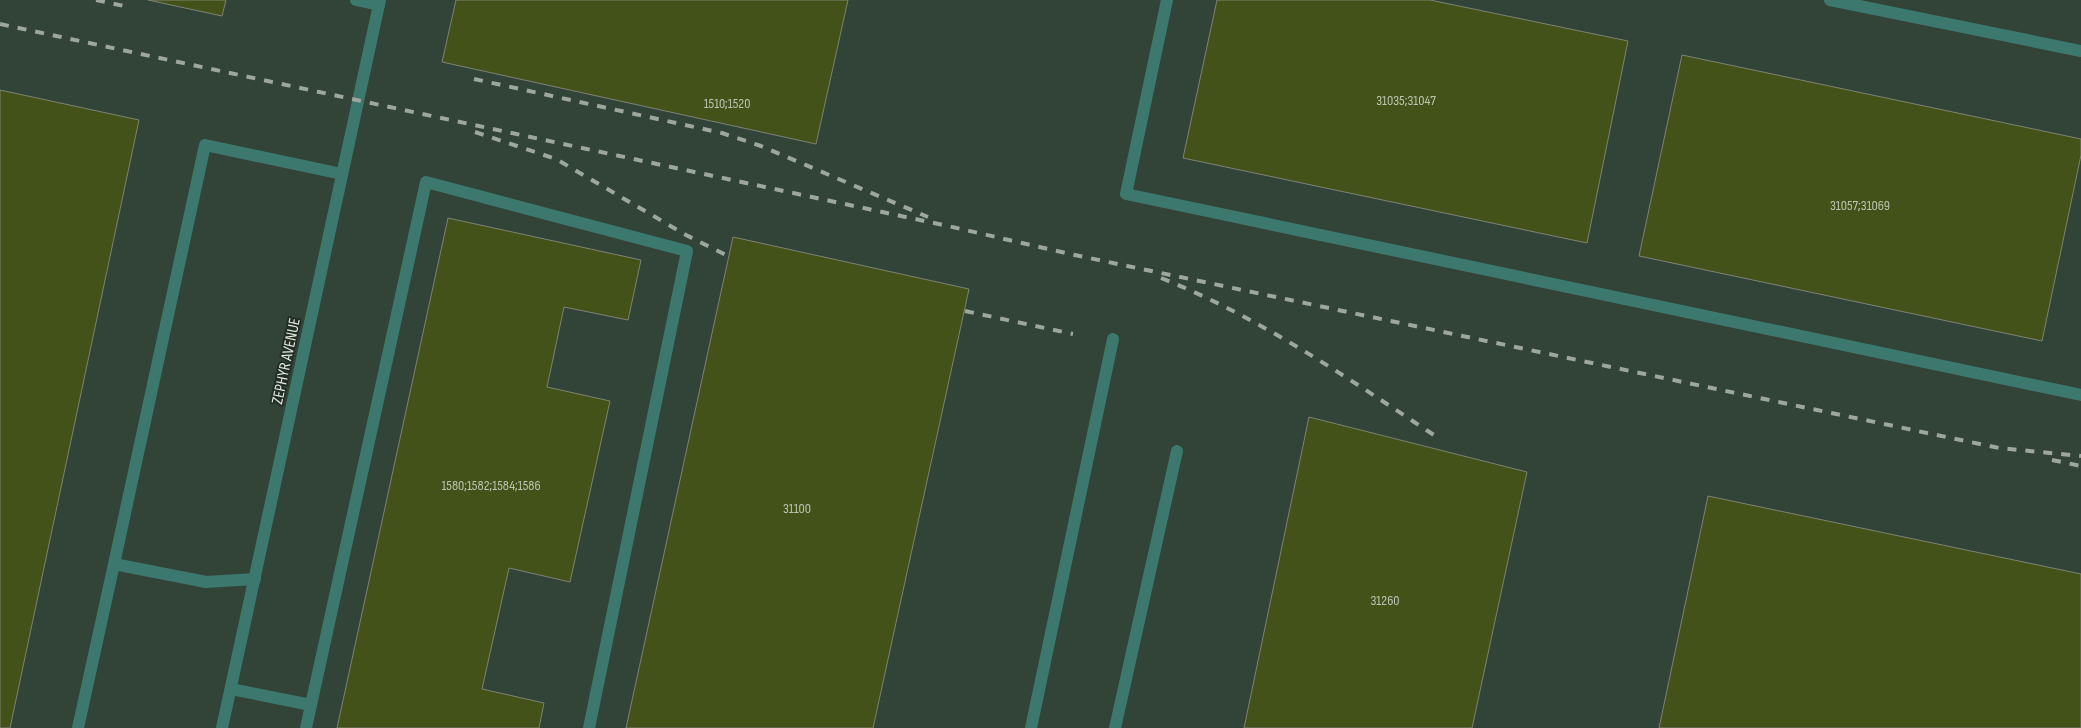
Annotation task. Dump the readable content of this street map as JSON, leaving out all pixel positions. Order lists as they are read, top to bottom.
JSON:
{
  "streets": {
    "street": ["ZEPHYR AVENUE"]
  },
  "house_numbers": [
    "31035;31047",
    "1510;1520",
    "31057;31069",
    "1580;1582;1584;1586",
    "31100",
    "31260"
  ]
}
